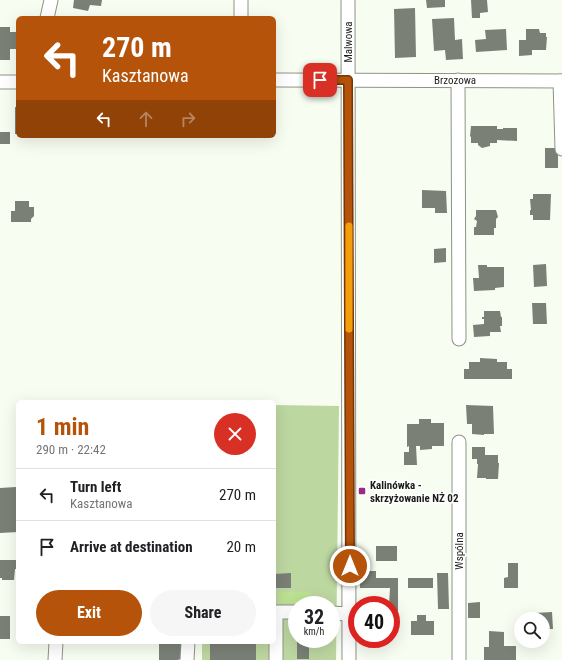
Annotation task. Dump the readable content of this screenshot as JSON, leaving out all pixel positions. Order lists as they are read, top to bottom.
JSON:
{
  "streets": {
    "street": ["Malwowa", "Brzozowa", "Wspólna"]
  },
  "crossings": [
    ["Malwowa", "Brzozowa"]
  ],
  "places": {
    "transit": ["Kalinówka - skrzyżowanie NŻ 02"]
  },
  "page": {
    "turn": ["270 m", "Kasztanowa"],
    "heading": ["1 min", "290 m · 22:42"],
    "list": [
      {
        "name": "Turn left",
        "note": "Kasztanowa",
        "value": "270 m"
      },
      {
        "name": "Arrive at destination",
        "value": "20 m"
      }
    ],
    "buttons": ["Exit", "Share"],
    "speed": "32 km/h",
    "limit": "40"
  }
}
